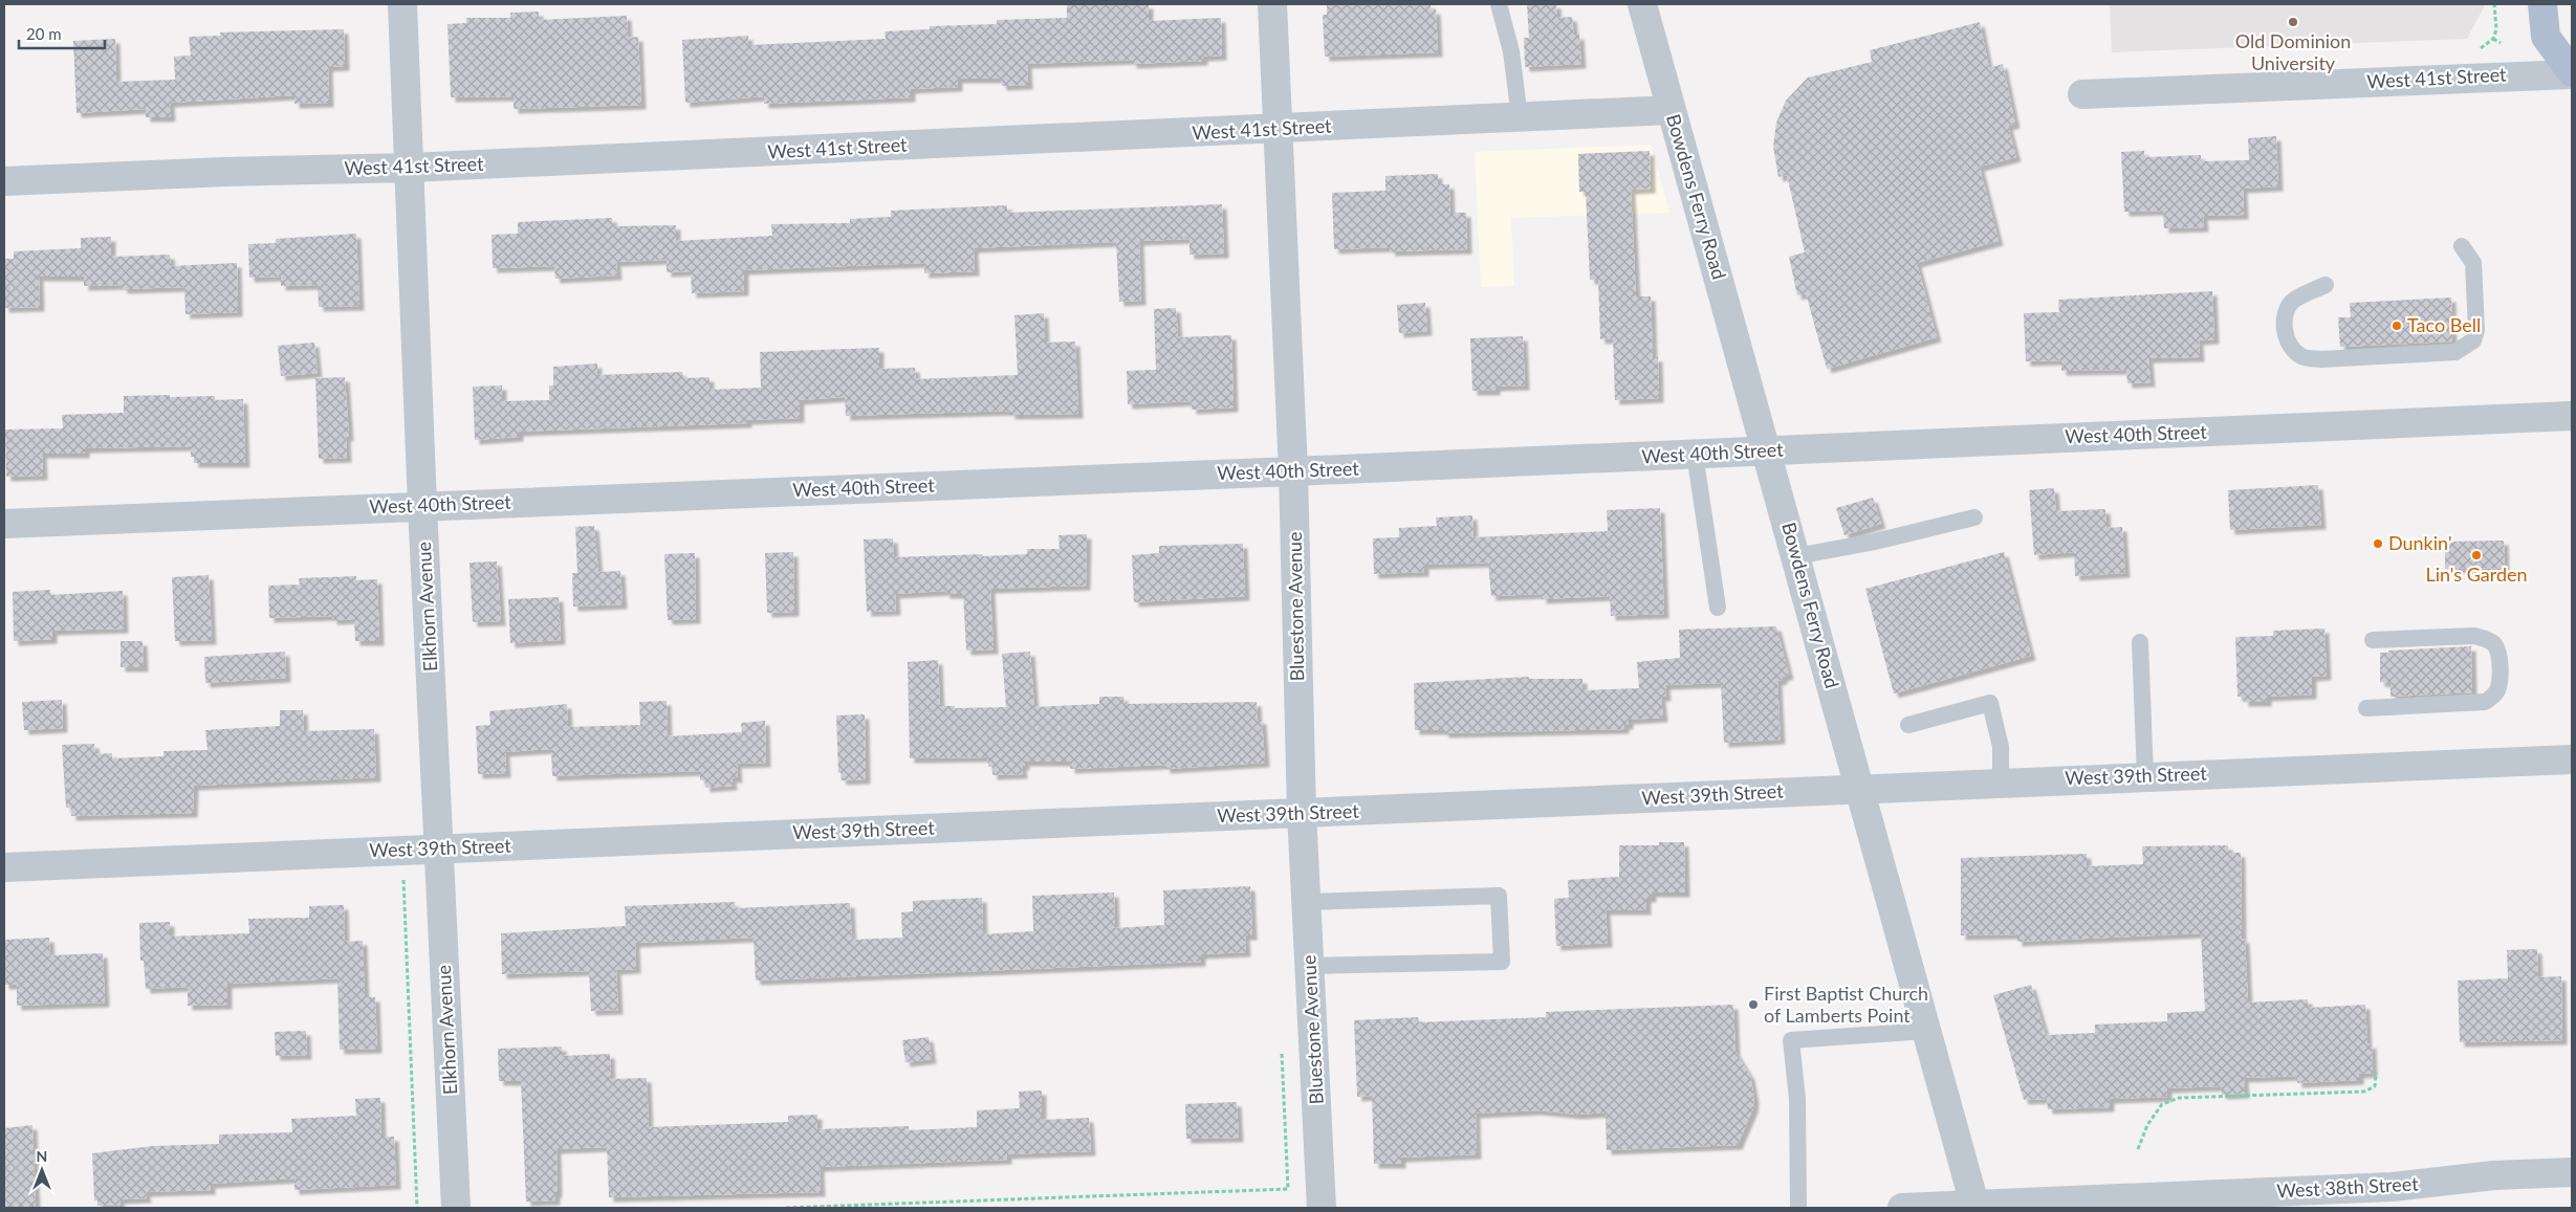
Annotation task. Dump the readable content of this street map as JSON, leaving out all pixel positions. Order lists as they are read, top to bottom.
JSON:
{
  "streets": {
    "street": [
      "West 41st Street",
      "Bowdens Ferry Road",
      "West 40th Street",
      "Elkhorn Avenue",
      "Bluestone Avenue",
      "West 39th Street",
      "West 38th Street"
    ]
  },
  "crossings": [
    ["West 41st Street", "Bowdens Ferry Road"],
    ["West 41st Street", "Elkhorn Avenue"],
    ["West 41st Street", "Bluestone Avenue"],
    ["Bowdens Ferry Road", "West 40th Street"],
    ["Bowdens Ferry Road", "West 39th Street"],
    ["Bowdens Ferry Road", "West 38th Street"],
    ["West 40th Street", "Elkhorn Avenue"],
    ["West 40th Street", "Bluestone Avenue"],
    ["Elkhorn Avenue", "West 39th Street"],
    ["Bluestone Avenue", "West 39th Street"]
  ],
  "places": [
    "Old Dominion University",
    "Taco Bell",
    "Dunkin'",
    "Lin's Garden",
    "First Baptist Church of Lamberts Point"
  ],
  "scale_bar": "20 m",
  "north": "top"
}
